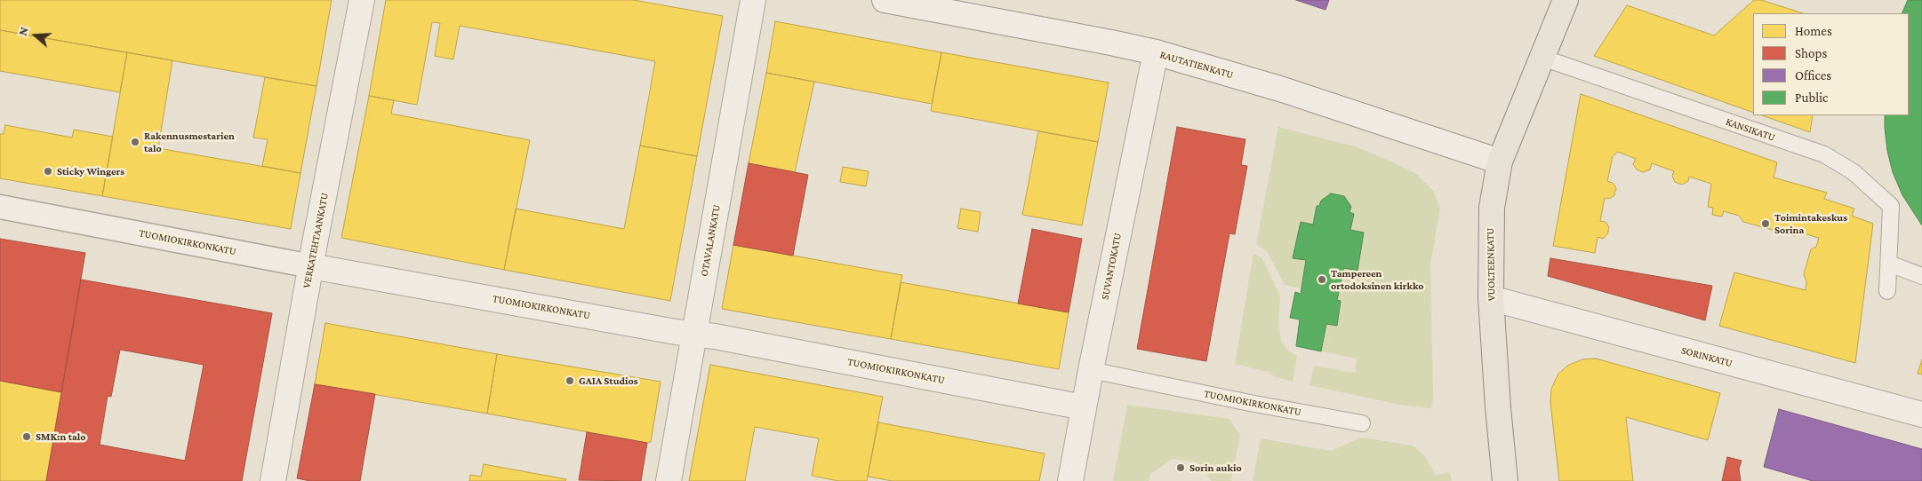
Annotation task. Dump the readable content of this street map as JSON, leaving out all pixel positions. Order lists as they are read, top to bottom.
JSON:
{
  "streets": {
    "main road": ["VUOLTEENKATU"],
    "street": [
      "RAUTATIENKATU",
      "VERKATEHTAANKATU",
      "OTAVALANKATU",
      "TUOMIOKIRKONKATU",
      "SUVANTOKATU",
      "SORINKATU"
    ],
    "lane": ["KANSIKATU"]
  },
  "crossings": [
    ["RAUTATIENKATU", "VUOLTEENKATU"],
    ["RAUTATIENKATU", "SUVANTOKATU"],
    ["KANSIKATU", "VUOLTEENKATU"],
    ["VERKATEHTAANKATU", "TUOMIOKIRKONKATU"],
    ["OTAVALANKATU", "TUOMIOKIRKONKATU"],
    ["TUOMIOKIRKONKATU", "SUVANTOKATU"],
    ["VUOLTEENKATU", "SORINKATU"]
  ],
  "places": [
    "Rakennusmestarien talo",
    "Sticky Wingers",
    "Toimintakeskus Sorina",
    "Tampereen ortodoksinen kirkko",
    "GAIA Studios",
    "SMK:n talo",
    "Sorin aukio"
  ],
  "legend": [
    "Homes",
    "Shops",
    "Offices",
    "Public"
  ],
  "north": "left"
}
